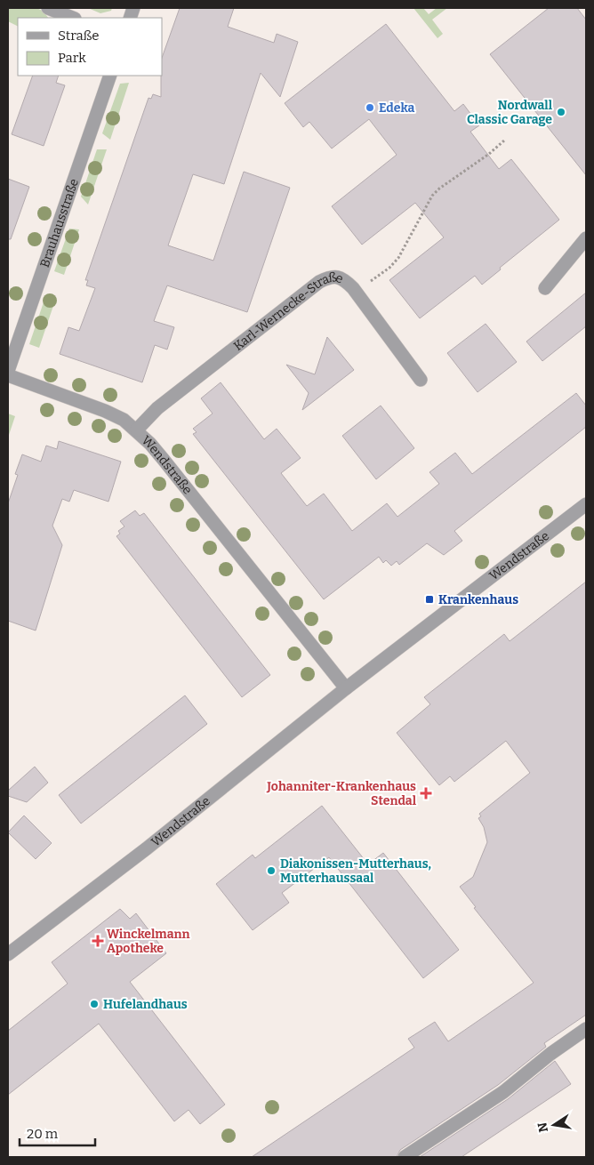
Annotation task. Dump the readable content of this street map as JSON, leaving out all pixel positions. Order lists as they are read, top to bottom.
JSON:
{
  "streets": {
    "street": ["Brauhausstraße", "Karl-Wernecke-Straße", "Wendstraße"]
  },
  "crossings": [
    ["Karl-Wernecke-Straße", "Wendstraße"]
  ],
  "places": {
    "other": [
      "Edeka",
      "Nordwall Classic Garage",
      "Diakonissen-Mutterhaus, Mutterhaussaal",
      "Hufelandhaus"
    ],
    "transit": ["Krankenhaus"],
    "health": ["Johanniter-Krankenhaus Stendal", "Winckelmann Apotheke"]
  },
  "legend": ["Straße", "Park"],
  "scale_bar": "20 m",
  "north": "left"
}
